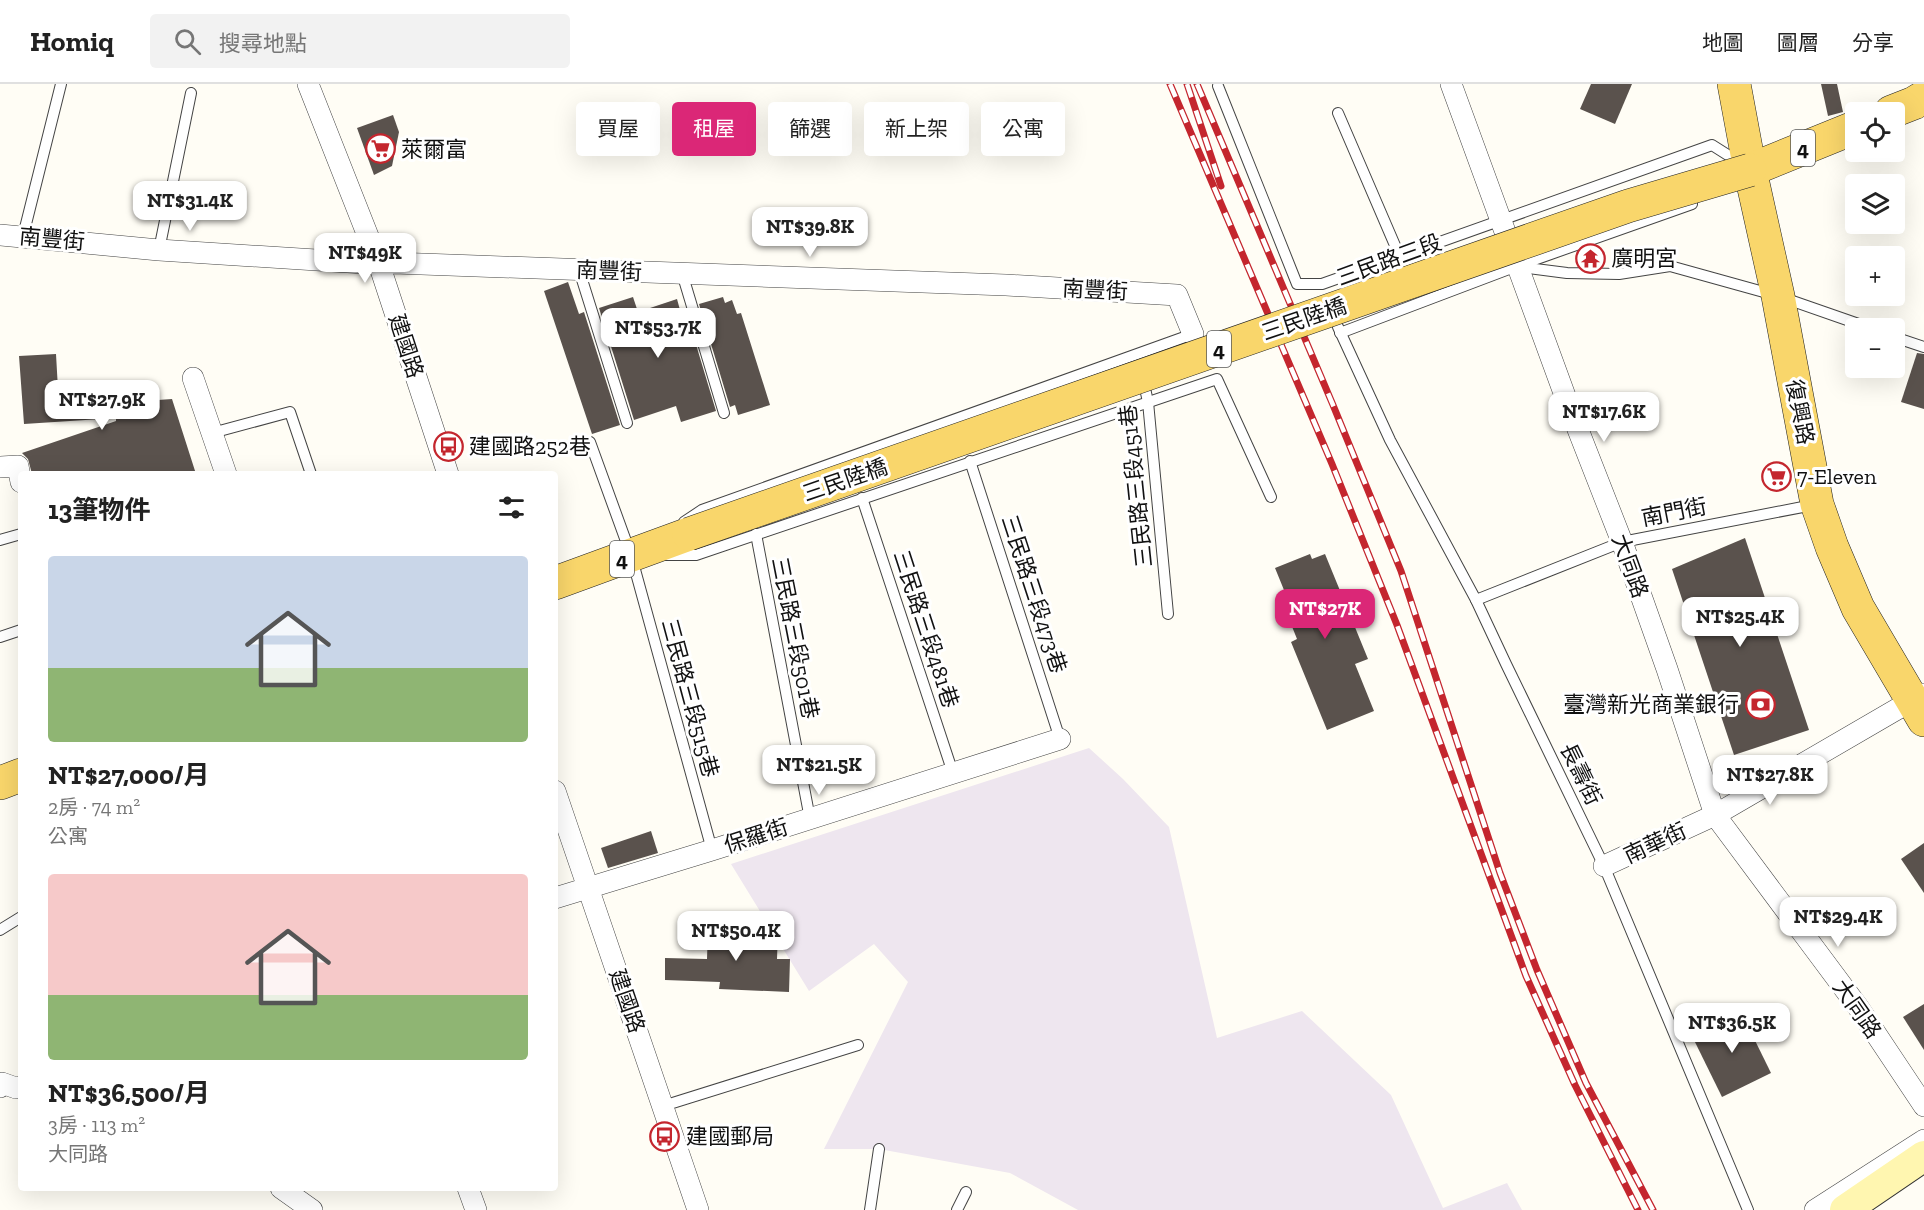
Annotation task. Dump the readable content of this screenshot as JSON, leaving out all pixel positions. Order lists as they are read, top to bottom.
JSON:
{
  "streets": {
    "main road": ["4", "三民陸橋", "復興路"],
    "street": [
      "南豐街",
      "建國路",
      "大同路",
      "保羅街",
      "南華街"
    ],
    "lane": [
      "三民路三段",
      "三民路三段451巷",
      "南門街",
      "三民路三段473巷",
      "三民路三段481巷",
      "三民路三段501巷",
      "三民路三段515巷",
      "長壽街"
    ]
  },
  "crossings": [
    ["4", "三民路三段"],
    ["4", "三民陸橋"],
    ["4", "復興路"],
    ["4", "三民路三段515巷"],
    ["南豐街", "建國路"],
    ["三民路三段", "三民陸橋"],
    ["三民路三段", "復興路"],
    ["三民路三段", "大同路"],
    ["三民路三段", "長壽街"],
    ["三民陸橋", "復興路"],
    ["三民陸橋", "三民路三段515巷"],
    ["建國路", "保羅街"],
    ["復興路", "南門街"],
    ["復興路", "南華街"],
    ["南門街", "大同路"],
    ["南門街", "長壽街"],
    ["大同路", "南華街"],
    ["三民路三段473巷", "保羅街"],
    ["三民路三段481巷", "保羅街"],
    ["三民路三段501巷", "保羅街"],
    ["三民路三段515巷", "保羅街"],
    ["長壽街", "南華街"]
  ],
  "places": {
    "supermarket": ["萊爾富", "7-Eleven"],
    "temple": ["廣明宮"],
    "bus stop": ["建國路252巷", "建國郵局"],
    "bank": ["臺灣新光商業銀行"]
  },
  "page": {
    "header": "Homiq",
    "search": "搜尋地點",
    "nav": ["地圖", "圖層", "分享"],
    "map_buttons": ["+", "−"],
    "chip": [
      "買屋",
      "租屋",
      "篩選",
      "新上架",
      "公寓"
    ],
    "price": [
      "NT$31.4K",
      "NT$39.8K",
      "NT$49K",
      "NT$53.7K",
      "NT$27.9K",
      "NT$17.6K",
      "NT$27K",
      "NT$25.4K",
      "NT$21.5K",
      "NT$27.8K",
      "NT$29.4K",
      "NT$50.4K",
      "NT$36.5K"
    ],
    "heading": "13筆物件",
    "list": [
      {
        "name": "NT$27,000/月",
        "note": "2房 · 74 m² · 公寓"
      },
      {
        "name": "NT$36,500/月",
        "note": "3房 · 113 m² · 大同路"
      }
    ]
  }
}
